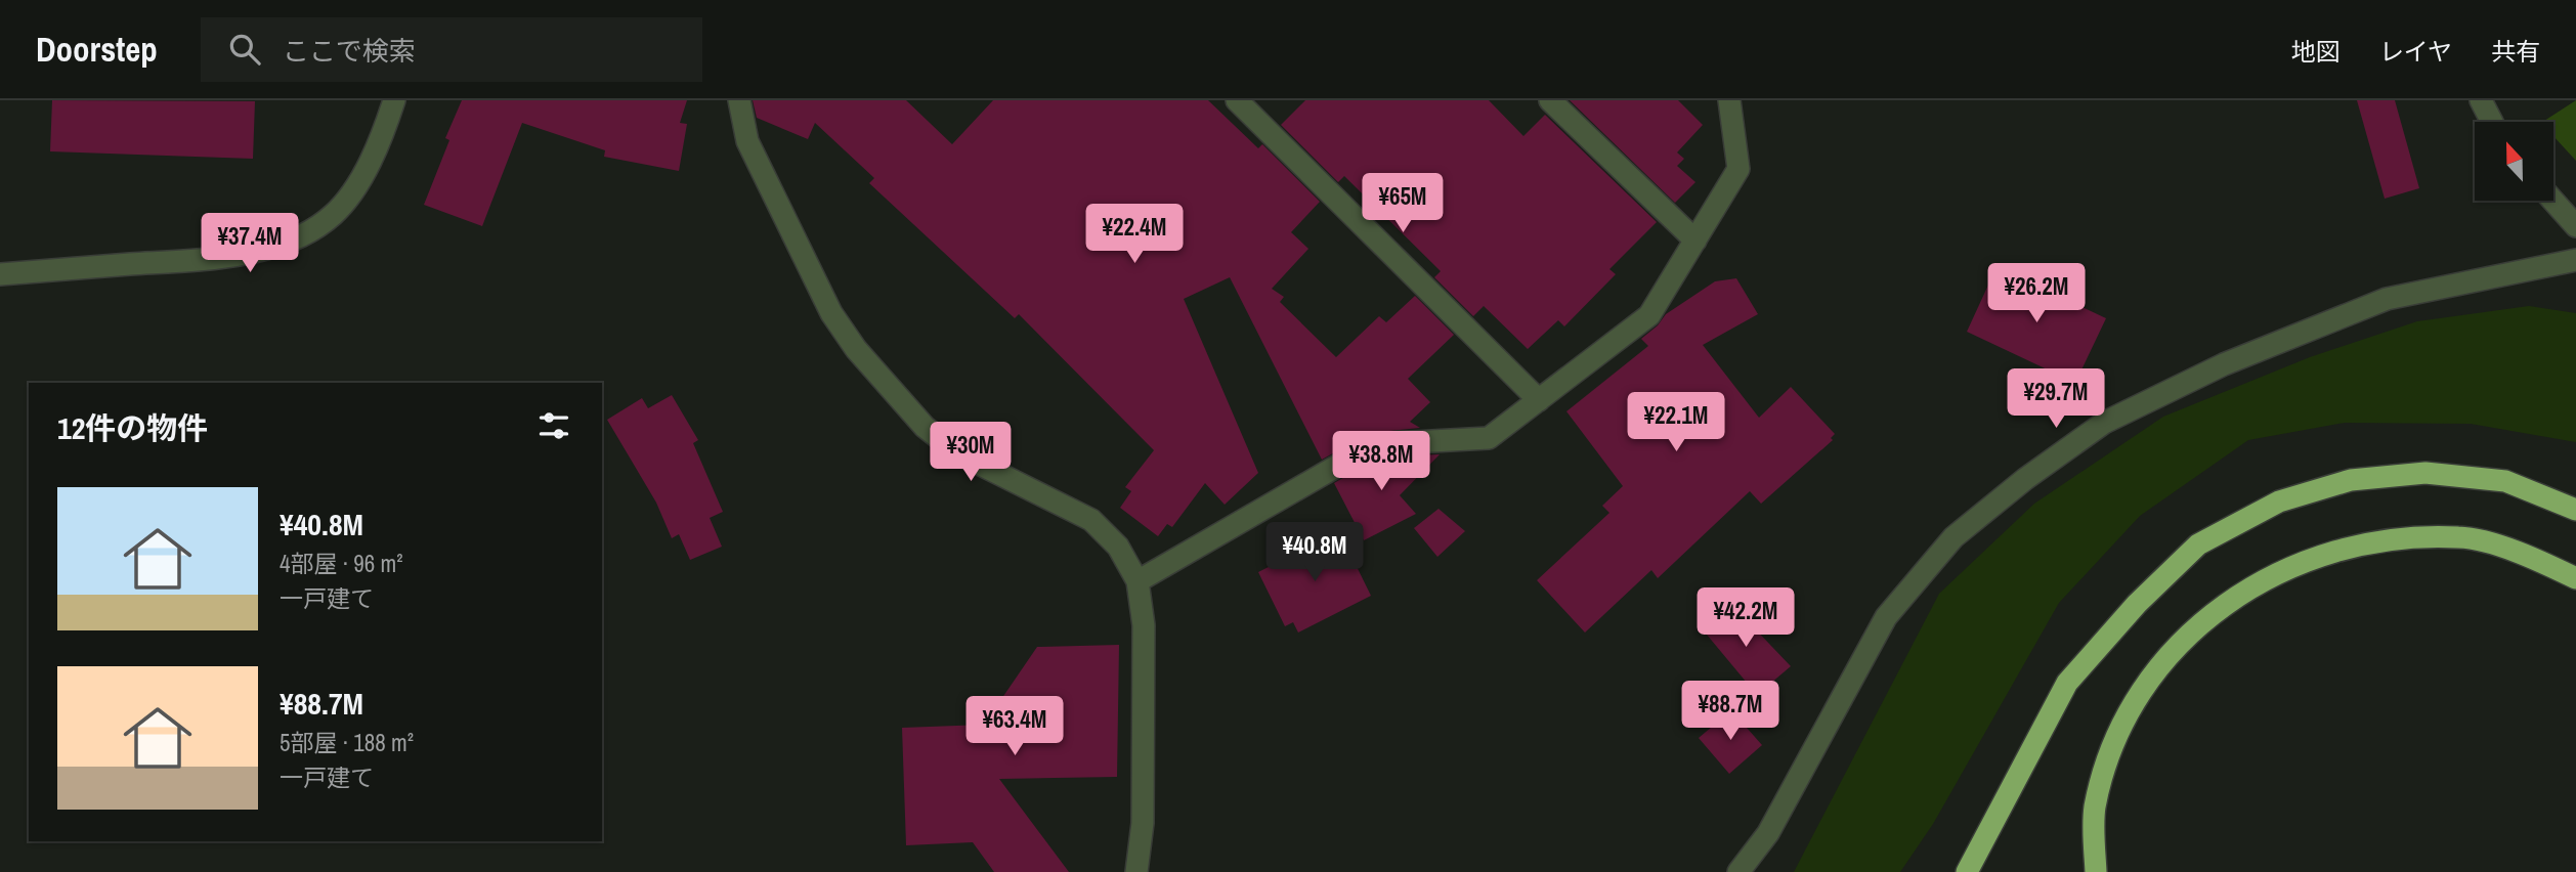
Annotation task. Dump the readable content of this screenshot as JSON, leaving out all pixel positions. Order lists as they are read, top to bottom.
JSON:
{
  "north": "top",
  "page": {
    "header": "Doorstep",
    "search": "ここで検索",
    "nav": ["地図", "レイヤ", "共有"],
    "price": [
      "¥65M",
      "¥22.4M",
      "¥37.4M",
      "¥26.2M",
      "¥29.7M",
      "¥22.1M",
      "¥30M",
      "¥38.8M",
      "¥40.8M",
      "¥42.2M",
      "¥88.7M",
      "¥63.4M"
    ],
    "heading": "12件の物件",
    "list": [
      {
        "name": "¥40.8M",
        "note": "4部屋 · 96 m² · 一戸建て"
      },
      {
        "name": "¥88.7M",
        "note": "5部屋 · 188 m² · 一戸建て"
      }
    ]
  }
}
